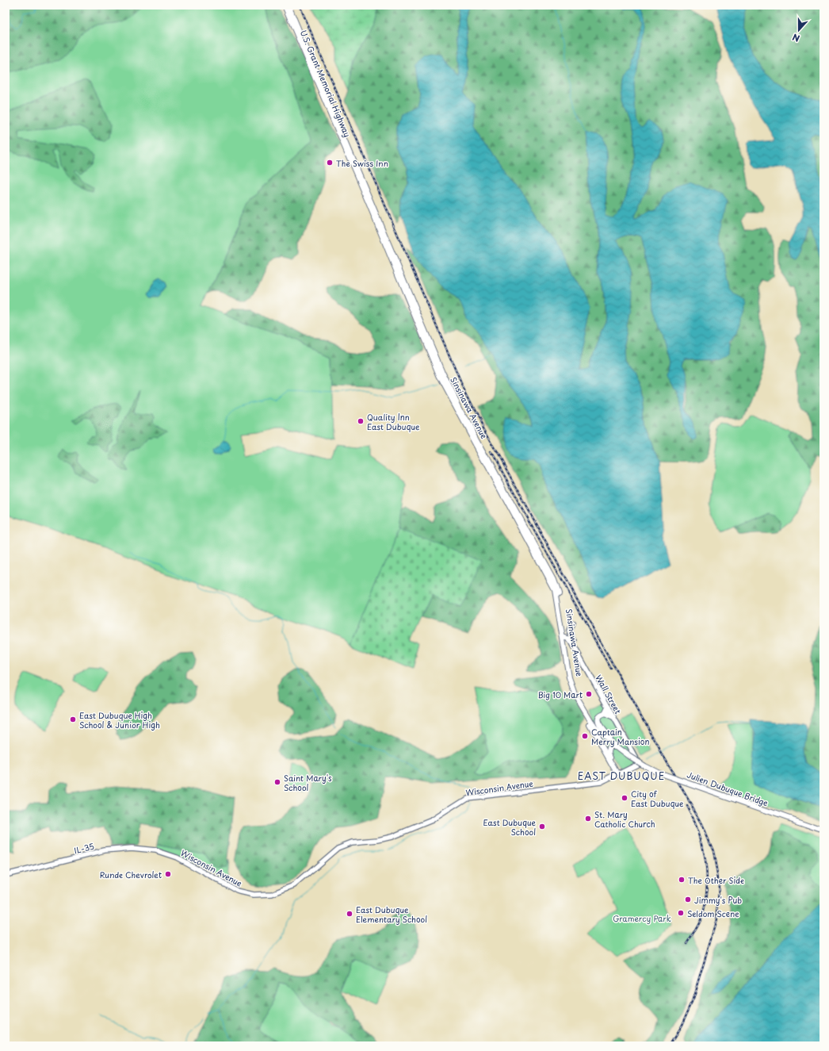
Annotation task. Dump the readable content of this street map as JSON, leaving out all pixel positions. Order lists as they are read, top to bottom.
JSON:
{
  "streets": {
    "highway": ["U.S. Grant Memorial Highway", "Sinsinawa Avenue", "Julien Dubuque Bridge"],
    "main road": ["Wall Street", "Wisconsin Avenue", "IL-35"]
  },
  "crossings": [
    ["U.S. Grant Memorial Highway", "Sinsinawa Avenue"],
    ["Sinsinawa Avenue", "Wall Street"],
    ["Sinsinawa Avenue", "Julien Dubuque Bridge"],
    ["Wall Street", "Wisconsin Avenue"],
    ["Wisconsin Avenue", "IL-35"]
  ],
  "districts": ["EAST DUBUQUE"],
  "parks": ["Gramercy Park"],
  "places": [
    "The Swiss Inn",
    "Quality Inn East Dubuque",
    "Big 10 Mart",
    "East Dubuque High School & Junior High",
    "Captain Merry Mansion",
    "Saint Mary's School",
    "City of East Dubuque",
    "St. Mary Catholic Church",
    "East Dubuque School",
    "Runde Chevrolet",
    "The Other Side",
    "Jimmy's Pub",
    "Seldom Scene",
    "East Dubuque Elementary School"
  ],
  "north": "bottom"
}
